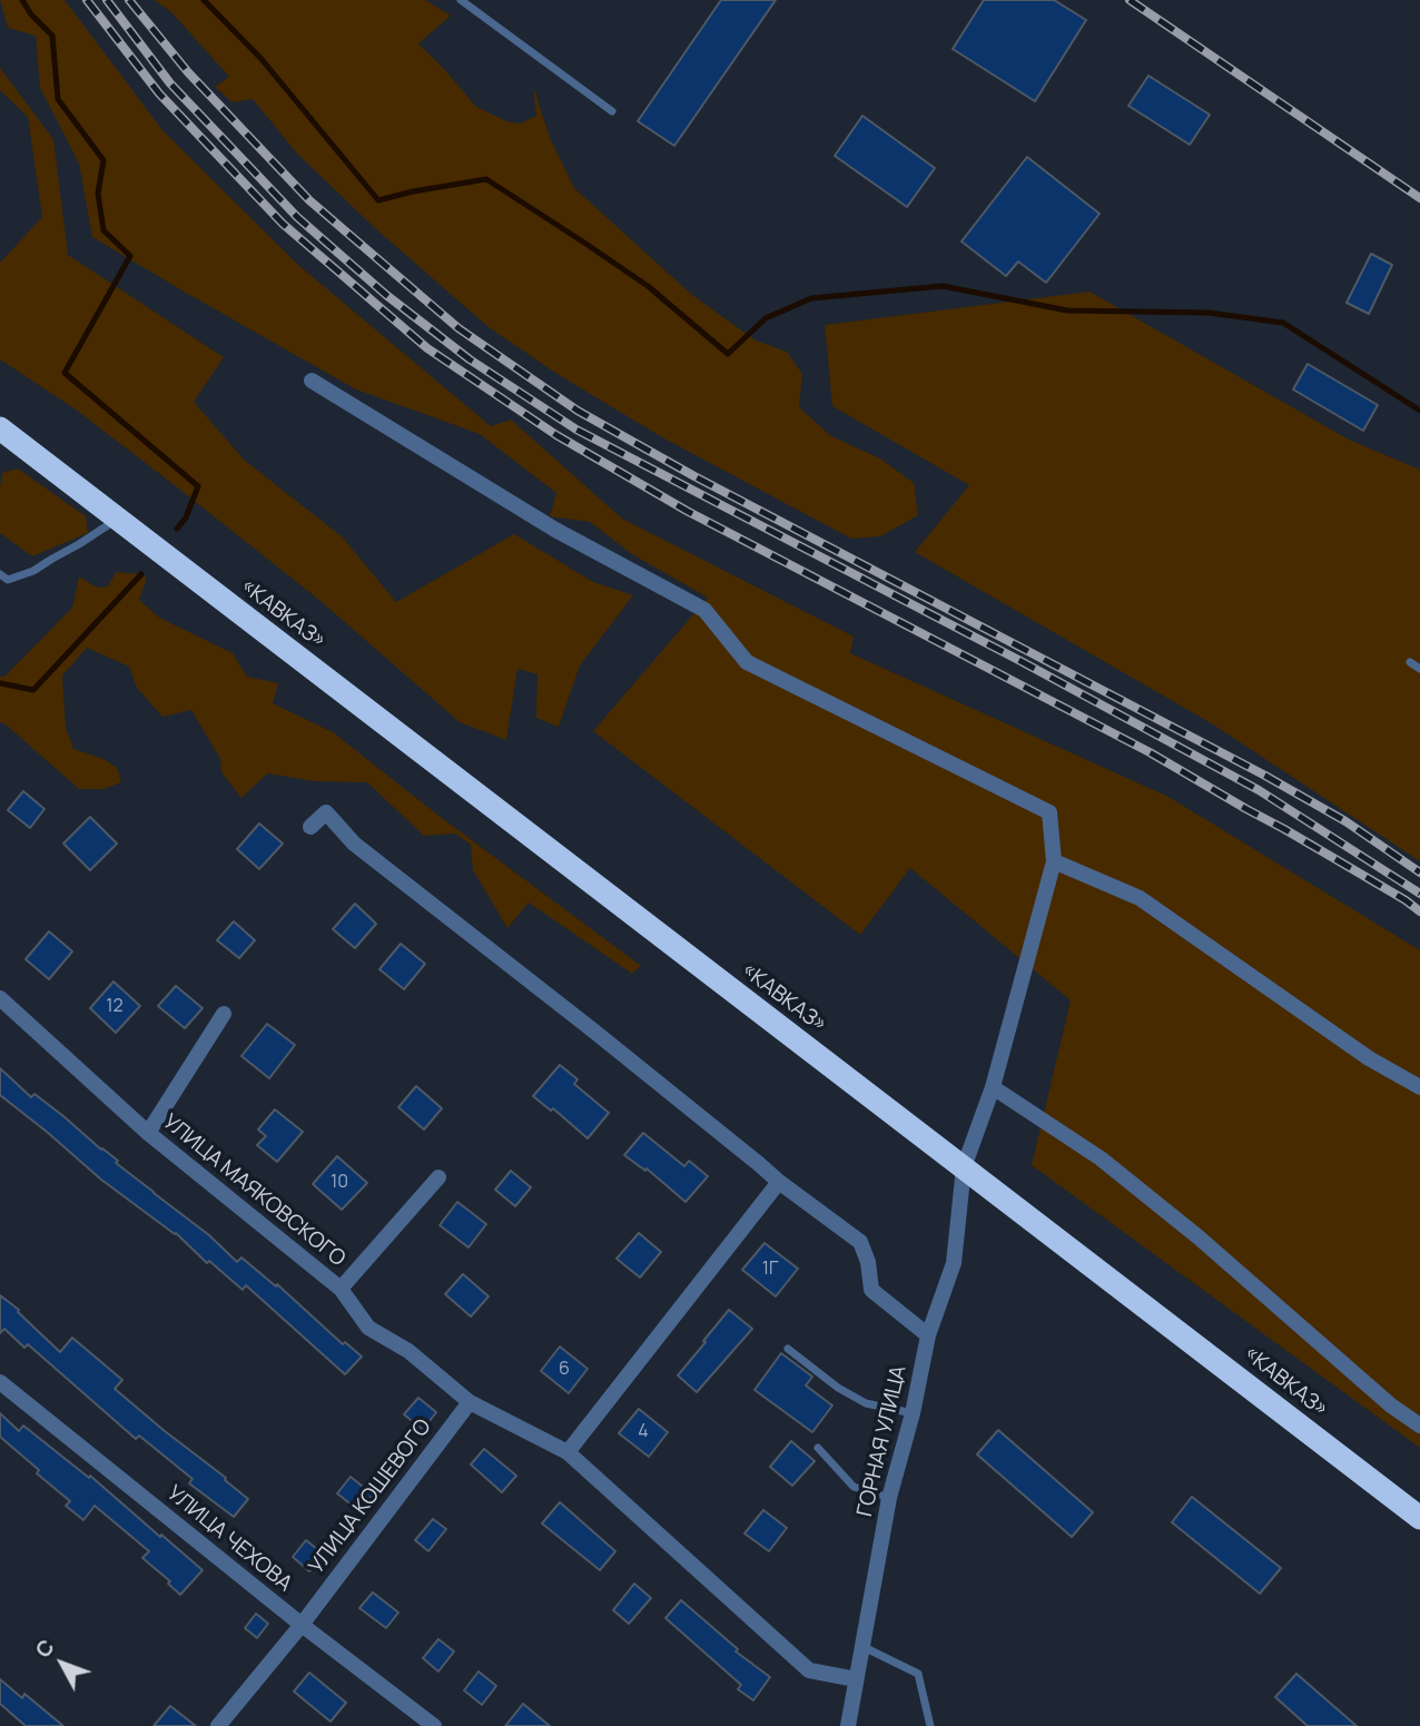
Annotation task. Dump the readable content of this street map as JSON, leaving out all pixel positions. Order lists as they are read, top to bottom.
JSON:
{
  "streets": {
    "highway": ["«КАВКАЗ»"],
    "street": [
      "УЛИЦА МАЯКОВСКОГО",
      "ГОРНАЯ УЛИЦА",
      "УЛИЦА КОШЕВОГО",
      "УЛИЦА ЧЕХОВА"
    ]
  },
  "crossings": [
    ["«КАВКАЗ»", "ГОРНАЯ УЛИЦА"],
    ["УЛИЦА МАЯКОВСКОГО", "ГОРНАЯ УЛИЦА"],
    ["УЛИЦА МАЯКОВСКОГО", "УЛИЦА КОШЕВОГО"],
    ["УЛИЦА КОШЕВОГО", "УЛИЦА ЧЕХОВА"]
  ],
  "house_numbers": [
    "12",
    "10",
    "1Г",
    "6",
    "4"
  ],
  "north": "top left"
}
